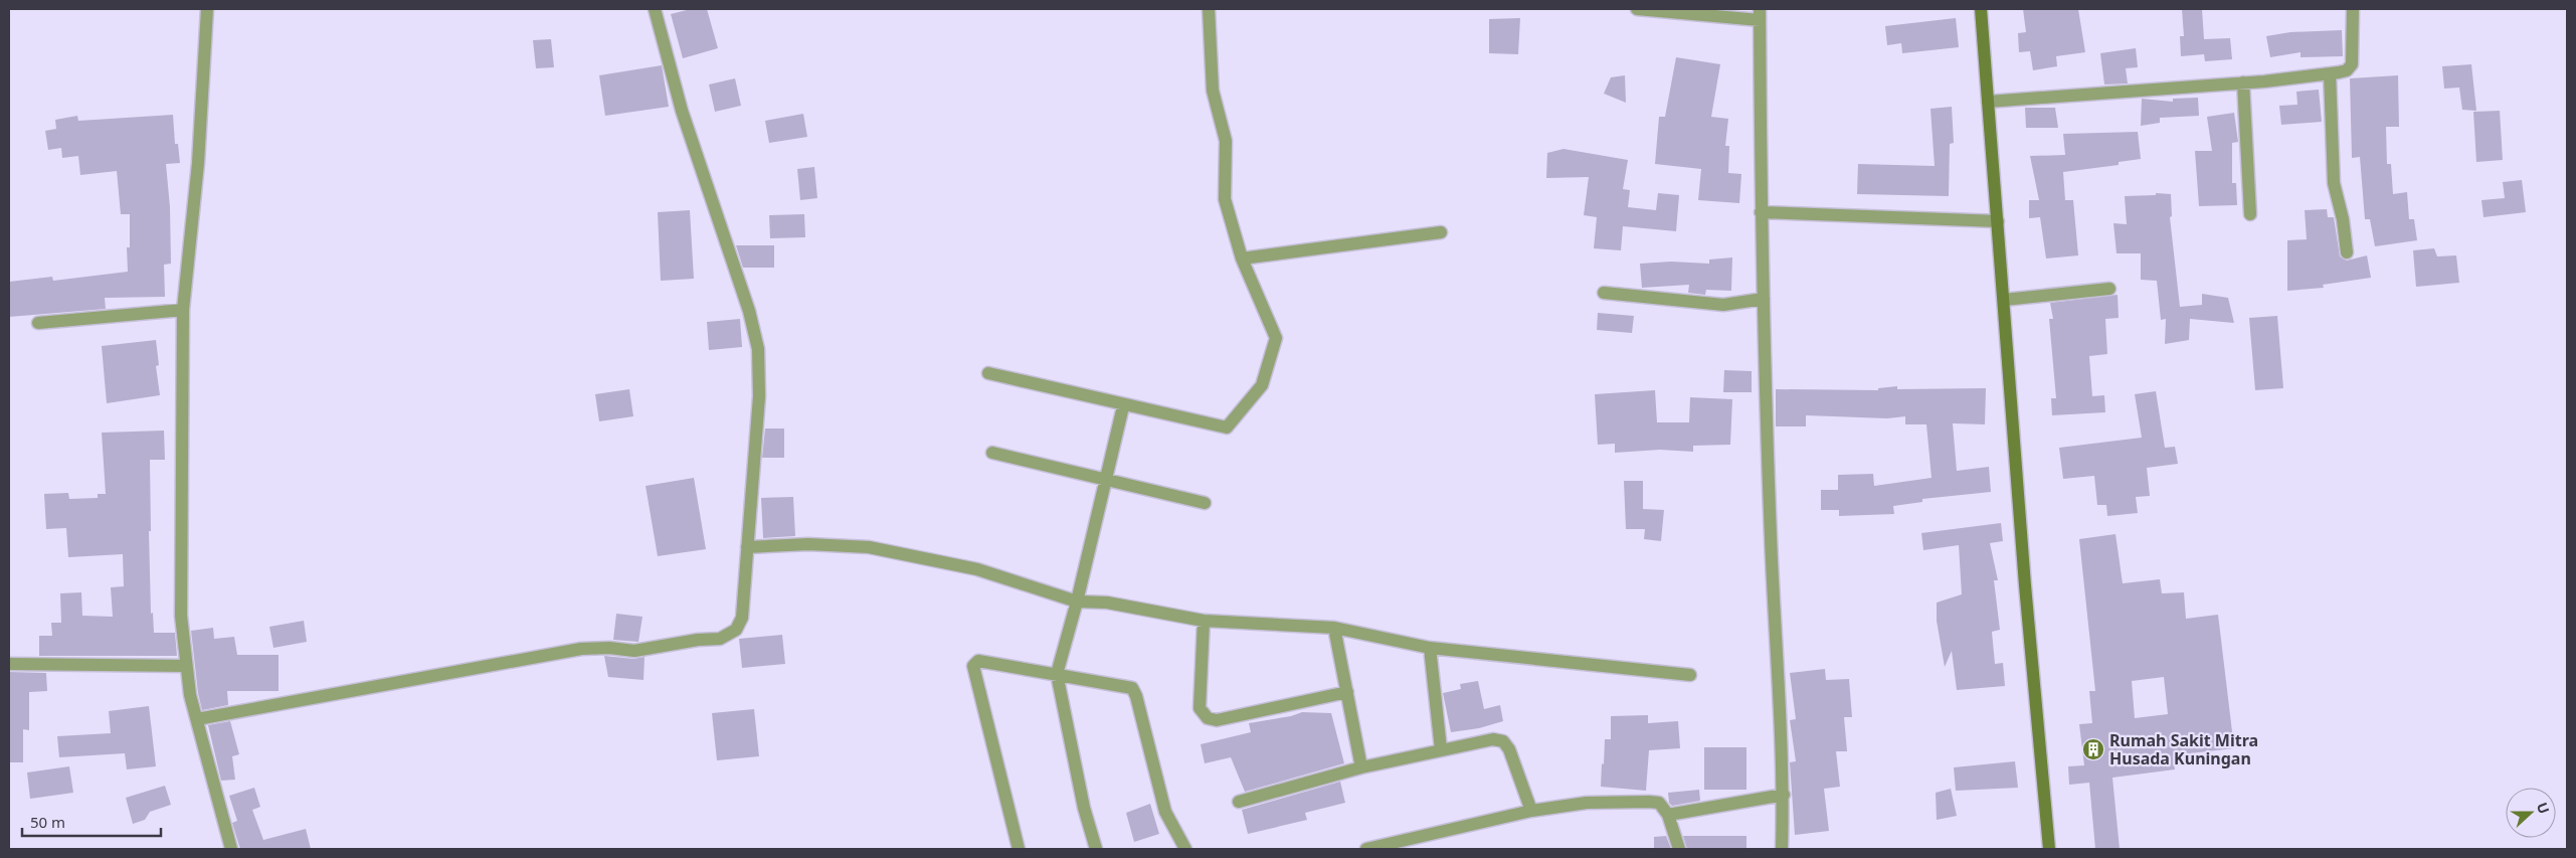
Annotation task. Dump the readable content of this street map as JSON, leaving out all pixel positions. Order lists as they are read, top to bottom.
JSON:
{
  "places": {
    "building": ["Rumah Sakit Mitra Husada Kuningan"]
  },
  "scale_bar": "50 m",
  "north": "right"
}
